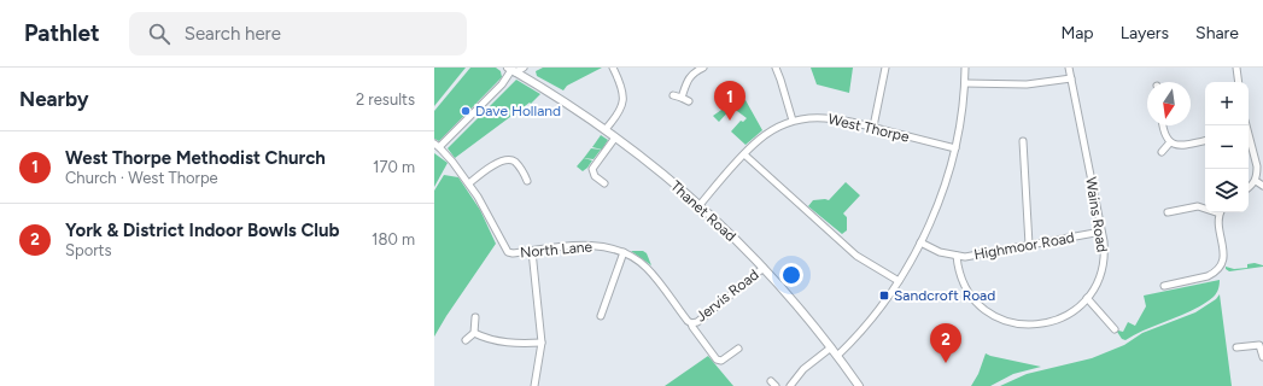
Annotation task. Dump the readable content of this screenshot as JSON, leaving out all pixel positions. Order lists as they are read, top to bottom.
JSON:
{
  "streets": {
    "street": [
      "West Thorpe",
      "Thanet Road",
      "Wains Road",
      "Highmoor Road",
      "North Lane",
      "Jervis Road"
    ]
  },
  "crossings": [
    ["West Thorpe", "Thanet Road"],
    ["Thanet Road", "Jervis Road"],
    ["Wains Road", "Highmoor Road"],
    ["North Lane", "Jervis Road"]
  ],
  "places": {
    "other": ["Dave Holland"],
    "transit": ["Sandcroft Road"]
  },
  "north": "bottom",
  "page": {
    "header": "Pathlet",
    "search": "Search here",
    "nav": ["Map", "Layers", "Share"],
    "heading": ["Nearby", "2 results"],
    "pins": ["1", "2"],
    "map_buttons": ["+", "−"],
    "list": [
      {
        "mark": "1",
        "name": "West Thorpe Methodist Church",
        "note": "Church · West Thorpe",
        "value": "170 m"
      },
      {
        "mark": "2",
        "name": "York & District Indoor Bowls Club",
        "note": "Sports",
        "value": "180 m"
      }
    ]
  }
}
